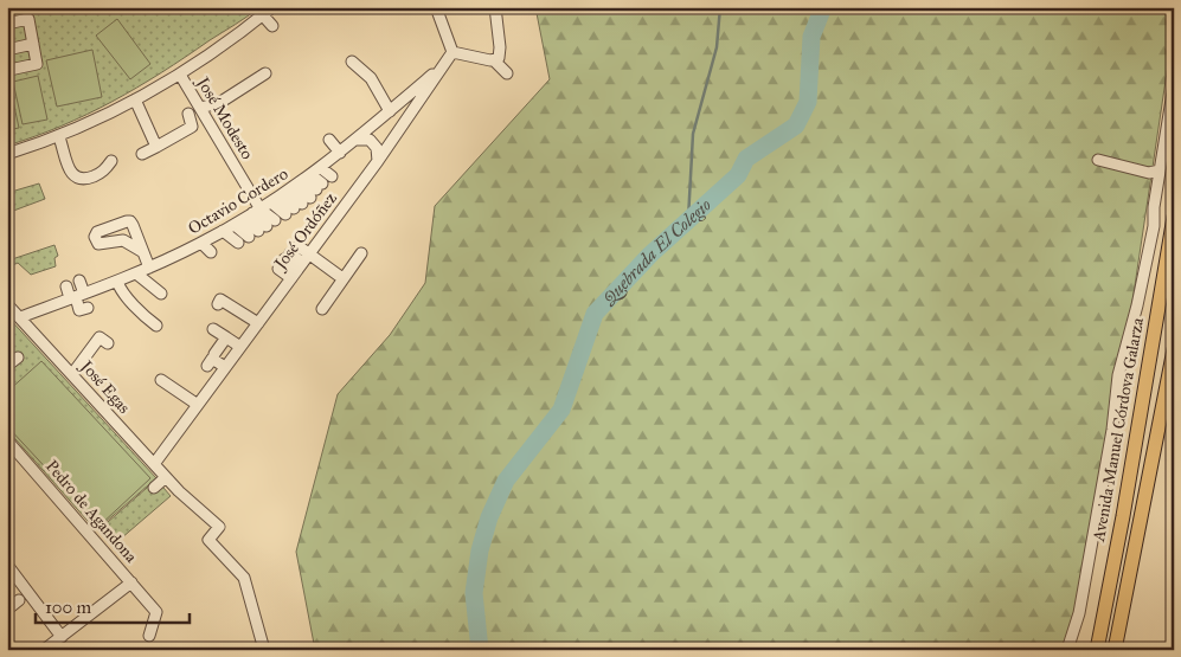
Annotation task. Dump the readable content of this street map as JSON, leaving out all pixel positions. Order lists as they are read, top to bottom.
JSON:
{
  "streets": {
    "main road": ["Avenida Manuel Córdova Galarza"],
    "street": [
      "José Modesto",
      "Octavio Cordero",
      "José Ordóñez",
      "José Egas",
      "Pedro de Agandona"
    ]
  },
  "crossings": [
    ["José Modesto", "Octavio Cordero"],
    ["Octavio Cordero", "José Ordóñez"],
    ["Octavio Cordero", "José Egas"],
    ["José Ordóñez", "José Egas"]
  ],
  "water": ["Quebrada El Colegio"],
  "scale_bar": "100 m"
}
